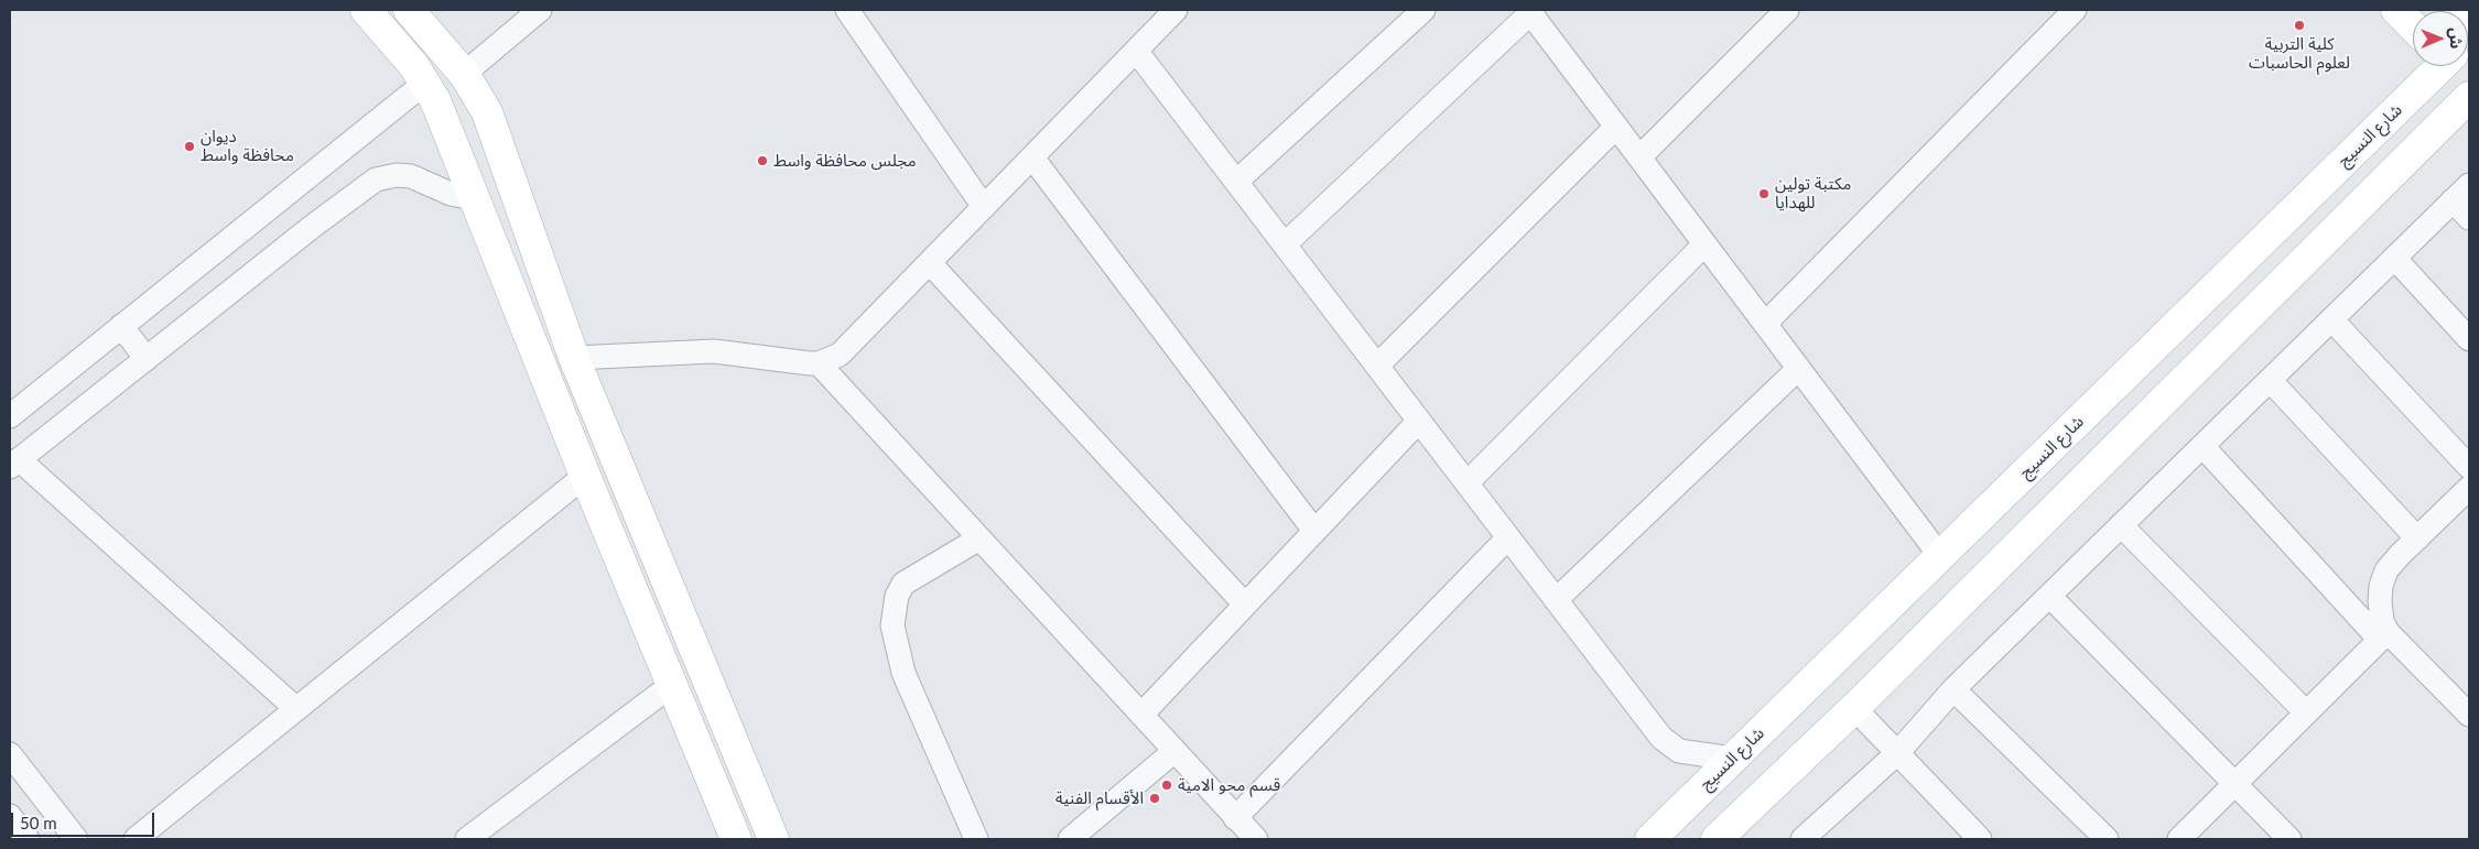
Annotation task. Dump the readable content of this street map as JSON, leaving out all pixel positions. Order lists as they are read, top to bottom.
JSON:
{
  "streets": {
    "main road": ["شارع النسيج"]
  },
  "places": [
    "كلية التربية لعلوم الحاسبات",
    "ديوان محافظة واسط",
    "مجلس محافظة واسط",
    "مكتبة تولين للهدايا",
    "قسم محو الامية",
    "الأقسام الفنية"
  ],
  "scale_bar": "50 m",
  "north": "right"
}
